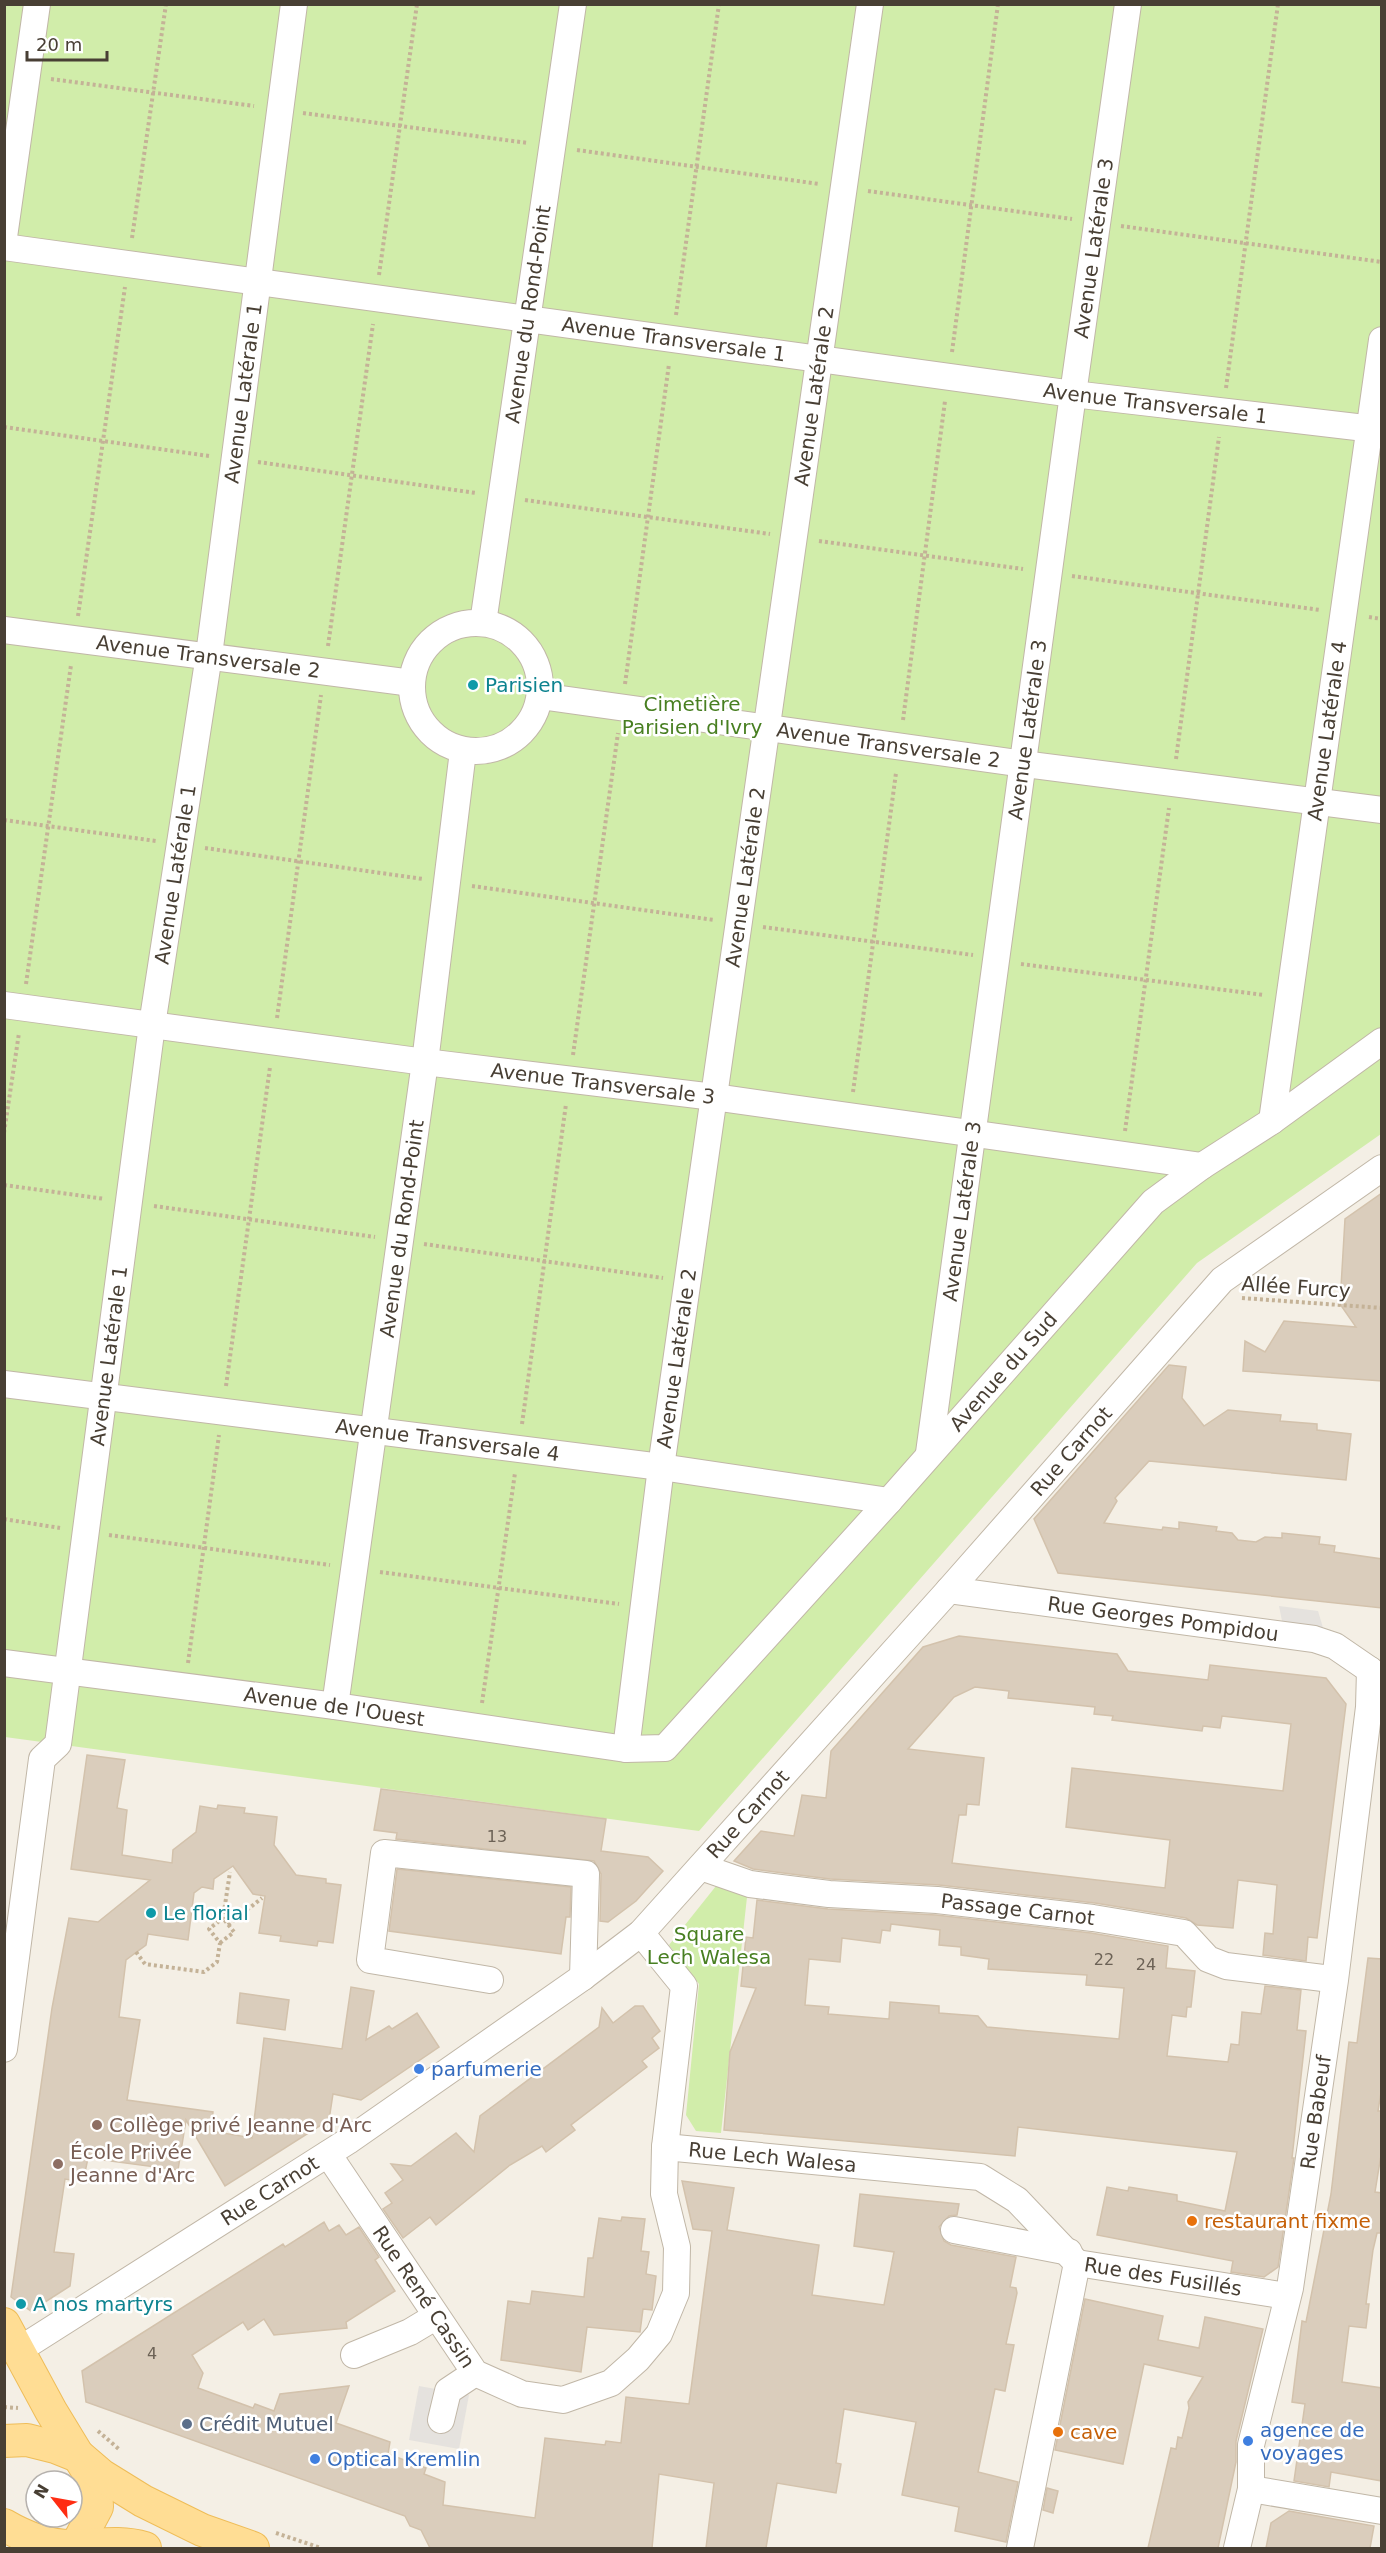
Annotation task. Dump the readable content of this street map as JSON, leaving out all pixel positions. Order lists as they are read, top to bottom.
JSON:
{
  "streets": {
    "street": [
      "Avenue Latérale 3",
      "Avenue du Rond-Point",
      "Avenue Transversale 1",
      "Avenue Latérale 1",
      "Avenue Latérale 2",
      "Avenue Transversale 2",
      "Avenue Latérale 4",
      "Avenue Transversale 3",
      "Avenue du Sud",
      "Avenue Transversale 4",
      "Rue Carnot",
      "Rue Georges Pompidou",
      "Avenue de l'Ouest",
      "Passage Carnot",
      "Rue Babeuf",
      "Rue Lech Walesa",
      "Rue des Fusillés",
      "Rue René Cassin"
    ],
    "path": ["Allée Furcy"]
  },
  "crossings": [
    ["Avenue Latérale 3", "Avenue Transversale 1"],
    ["Avenue Latérale 3", "Avenue Transversale 2"],
    ["Avenue Latérale 3", "Avenue Transversale 3"],
    ["Avenue Latérale 3", "Avenue du Sud"],
    ["Avenue du Rond-Point", "Avenue Transversale 1"],
    ["Avenue du Rond-Point", "Avenue Transversale 2"],
    ["Avenue du Rond-Point", "Avenue Transversale 3"],
    ["Avenue du Rond-Point", "Avenue Transversale 4"],
    ["Avenue du Rond-Point", "Avenue de l'Ouest"],
    ["Avenue Transversale 1", "Avenue Latérale 1"],
    ["Avenue Transversale 1", "Avenue Latérale 2"],
    ["Avenue Transversale 1", "Avenue Latérale 4"],
    ["Avenue Latérale 1", "Avenue Transversale 2"],
    ["Avenue Latérale 1", "Avenue Transversale 3"],
    ["Avenue Latérale 1", "Avenue Transversale 4"],
    ["Avenue Latérale 1", "Avenue de l'Ouest"],
    ["Avenue Latérale 2", "Avenue Transversale 2"],
    ["Avenue Latérale 2", "Avenue Transversale 3"],
    ["Avenue Latérale 2", "Avenue Transversale 4"],
    ["Avenue Latérale 2", "Avenue de l'Ouest"],
    ["Avenue Transversale 2", "Avenue Latérale 4"],
    ["Avenue Latérale 4", "Avenue du Sud"],
    ["Avenue Transversale 3", "Avenue du Sud"],
    ["Allée Furcy", "Rue Carnot"],
    ["Avenue du Sud", "Avenue Transversale 4"],
    ["Avenue du Sud", "Avenue de l'Ouest"],
    ["Rue Carnot", "Rue Georges Pompidou"],
    ["Rue Carnot", "Passage Carnot"],
    ["Rue Carnot", "Rue Lech Walesa"],
    ["Rue Carnot", "Rue René Cassin"],
    ["Rue Georges Pompidou", "Rue Babeuf"],
    ["Rue Babeuf", "Rue des Fusillés"],
    ["Rue Lech Walesa", "Rue des Fusillés"],
    ["Rue Lech Walesa", "Rue René Cassin"]
  ],
  "parks": ["Cimetière Parisien d'Ivry", "Square Lech Walesa"],
  "places": [
    "Parisien",
    "Le florial",
    "parfumerie",
    "Collège privé Jeanne d'Arc",
    "École Privée Jeanne d'Arc",
    "restaurant fixme",
    "A nos martyrs",
    "Crédit Mutuel",
    "cave",
    "agence de voyages",
    "Optical Kremlin"
  ],
  "house_numbers": [
    "13",
    "22",
    "24",
    "4"
  ],
  "scale_bar": "20 m",
  "north": "top left"
}
